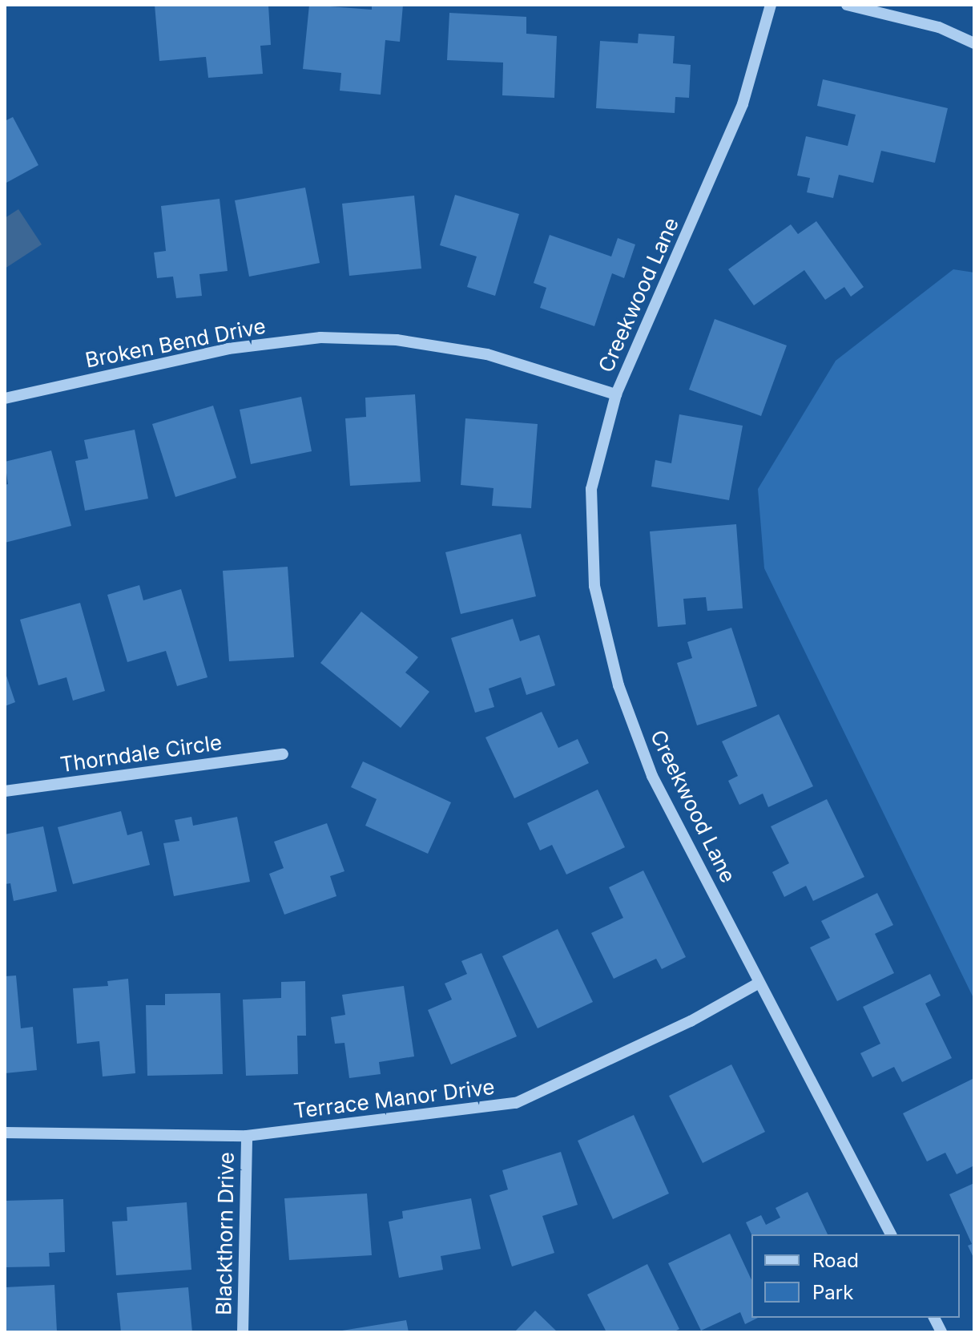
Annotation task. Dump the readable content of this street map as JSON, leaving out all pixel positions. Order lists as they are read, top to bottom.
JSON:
{
  "streets": {
    "street": [
      "Creekwood Lane",
      "Broken Bend Drive",
      "Thorndale Circle",
      "Terrace Manor Drive",
      "Blackthorn Drive"
    ]
  },
  "crossings": [
    ["Creekwood Lane", "Broken Bend Drive"],
    ["Creekwood Lane", "Terrace Manor Drive"],
    ["Terrace Manor Drive", "Blackthorn Drive"]
  ],
  "legend": ["Road", "Park"]
}
